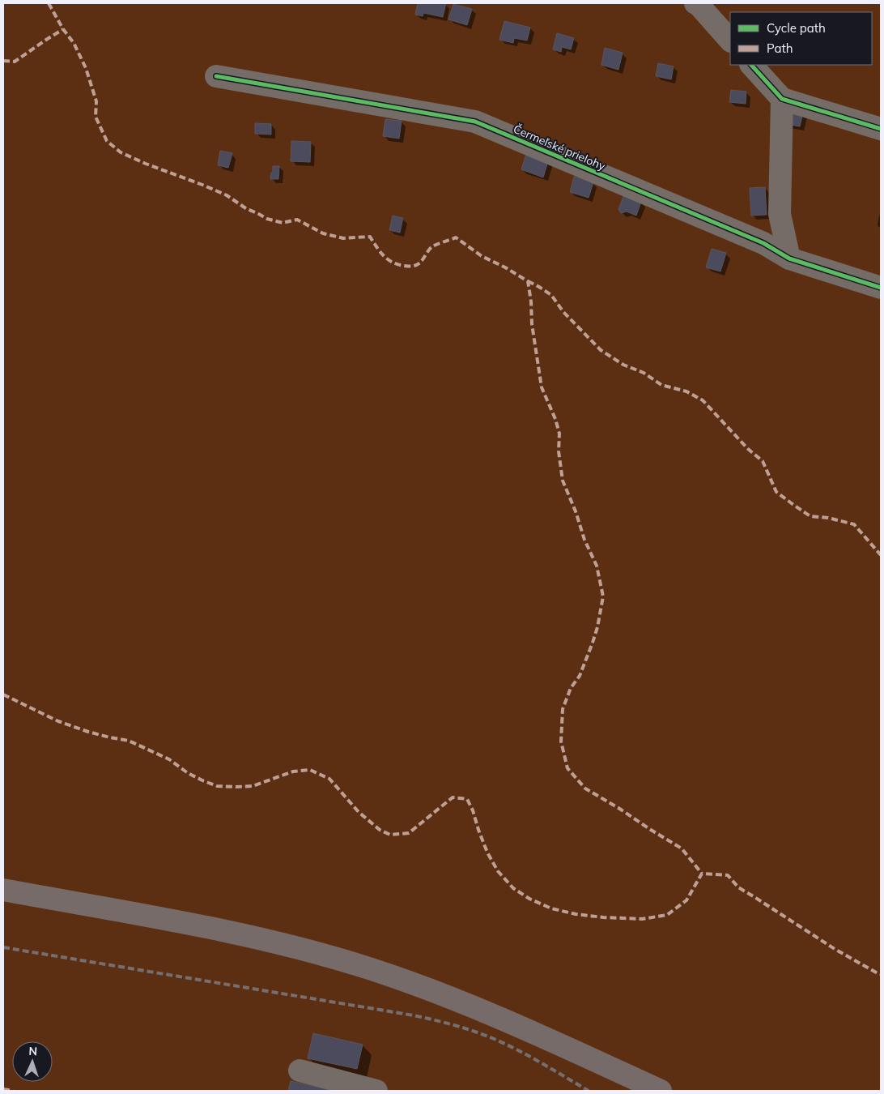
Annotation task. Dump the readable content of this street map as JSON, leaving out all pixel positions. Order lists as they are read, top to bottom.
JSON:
{
  "streets": {
    "street": ["Čermeľské prielohy"]
  },
  "legend": ["Cycle path", "Path"],
  "north": "top"
}
